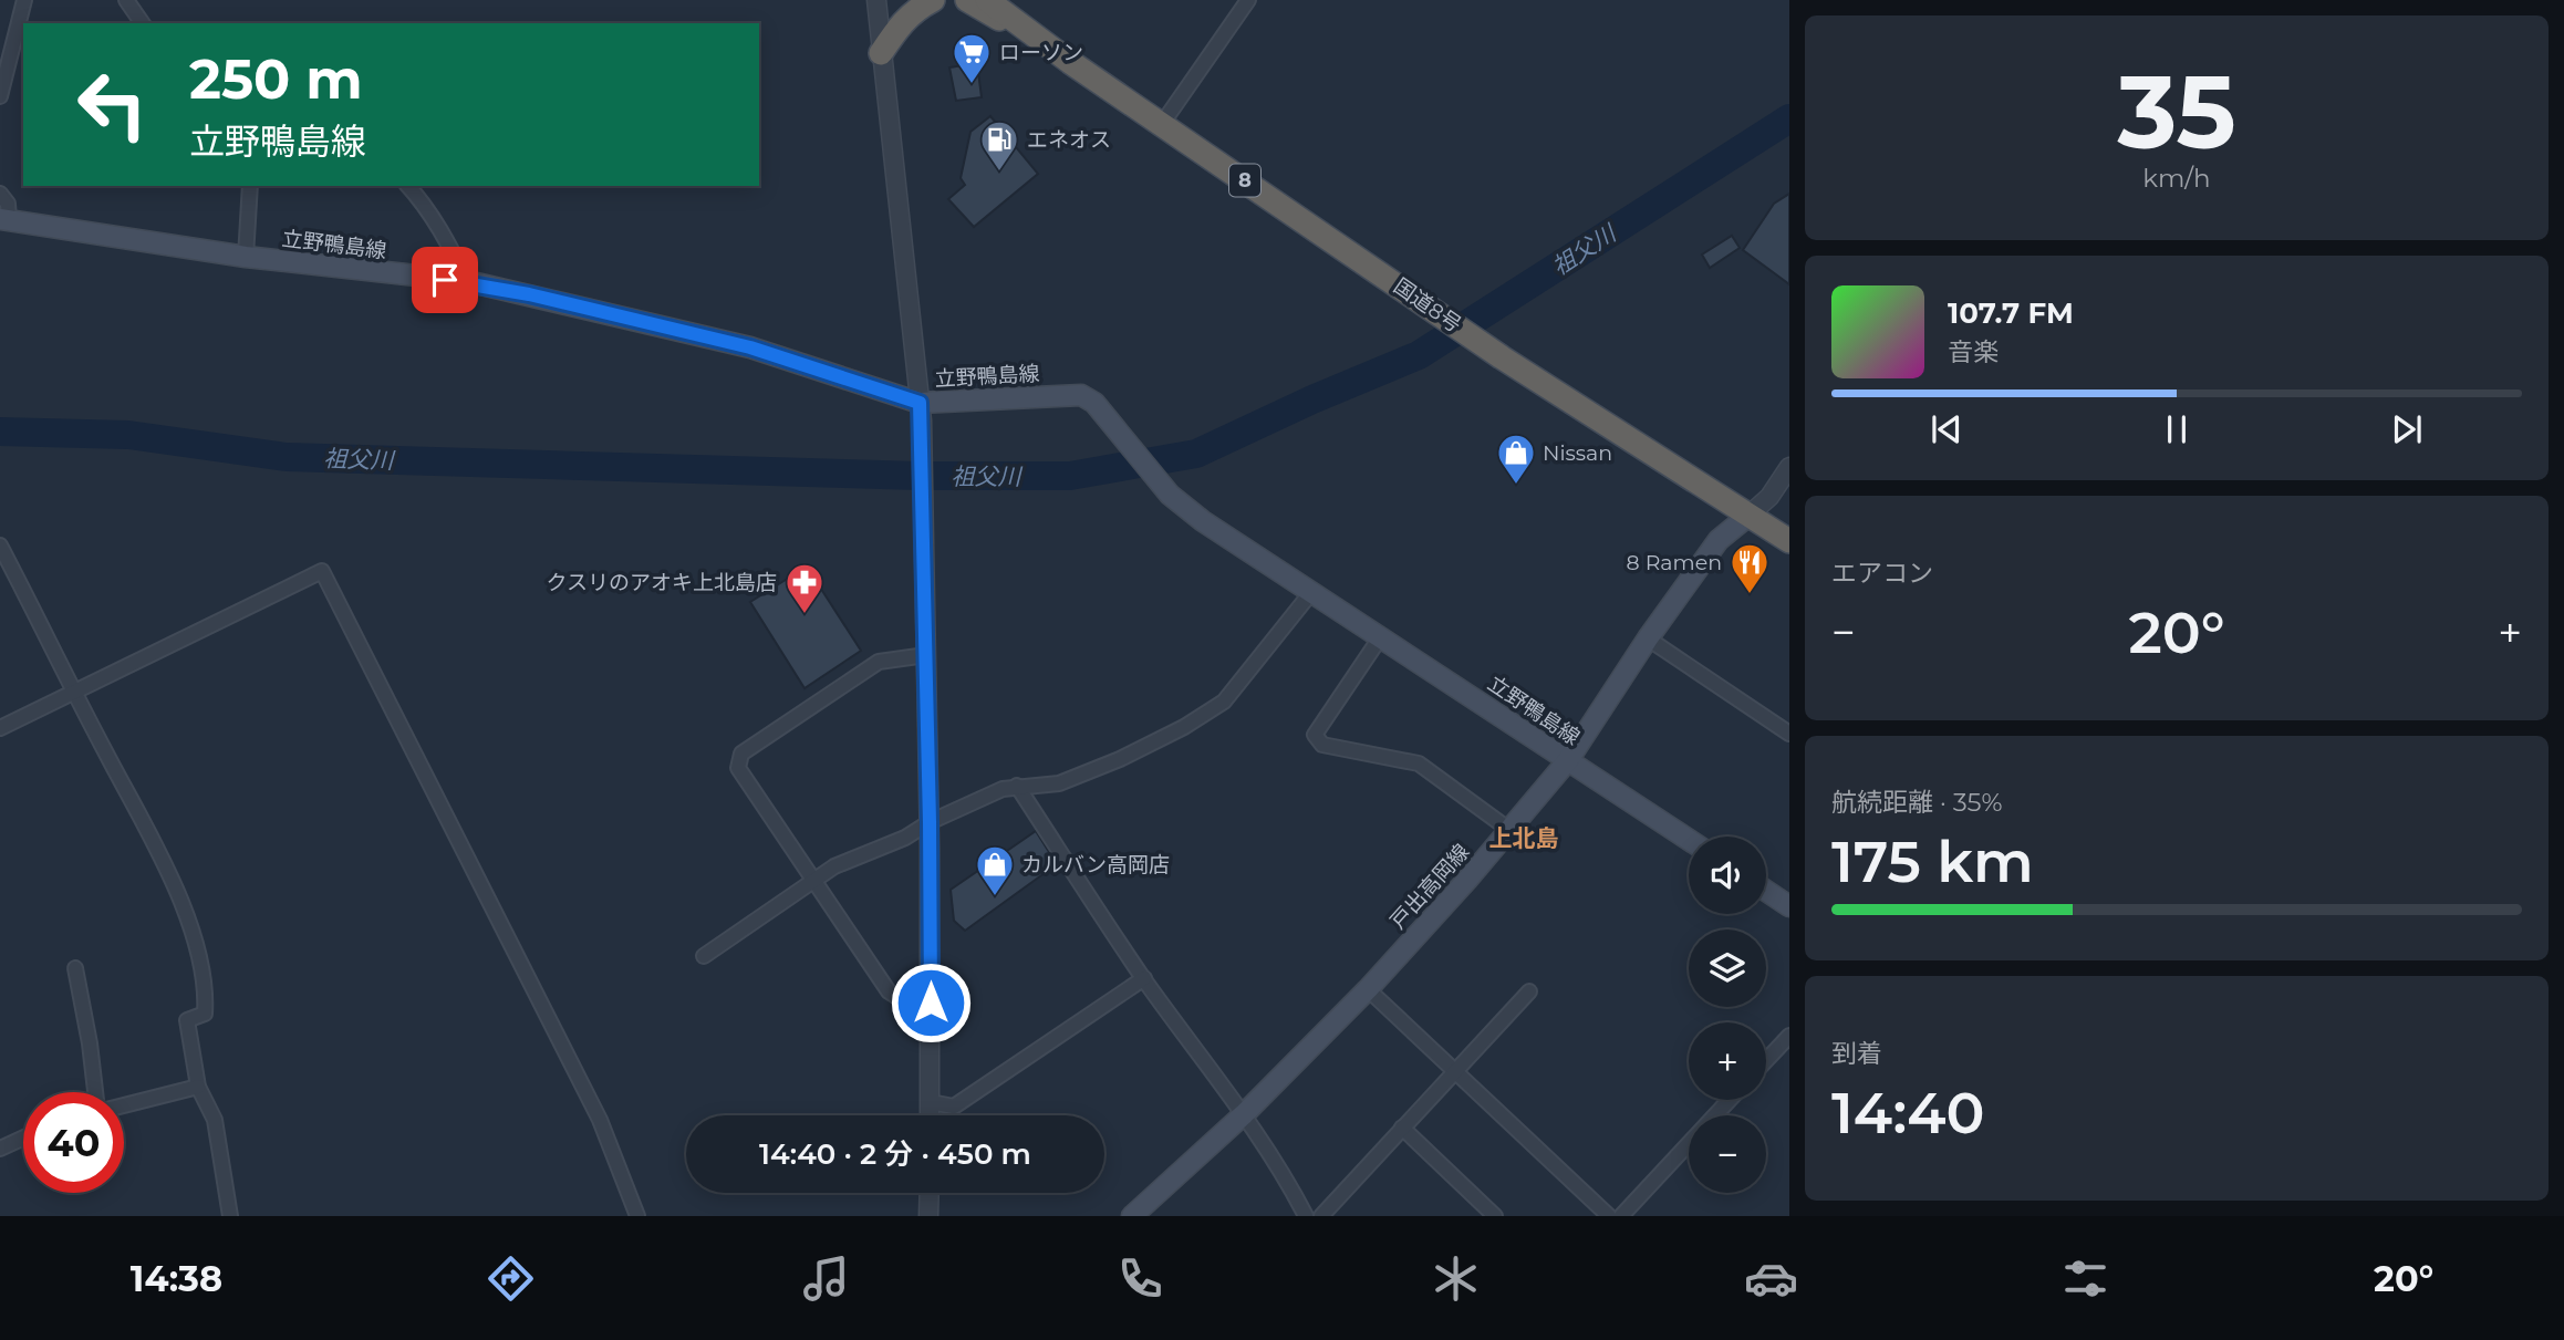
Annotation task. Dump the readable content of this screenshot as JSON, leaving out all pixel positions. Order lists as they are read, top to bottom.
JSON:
{
  "streets": {
    "highway": ["8", "国道8号"],
    "main road": ["立野鴨島線", "戸出高岡線"]
  },
  "crossings": [
    ["立野鴨島線", "戸出高岡線"],
    ["国道8号", "戸出高岡線"]
  ],
  "districts": ["上北島"],
  "water": ["祖父川"],
  "places": {
    "supermarket": ["ローソン"],
    "fuel station": ["エネオス"],
    "shop": ["Nissan", "カルバン高岡店"],
    "restaurant": ["8 Ramen"],
    "pharmacy": ["クスリのアオキ上北島店"]
  },
  "page": {
    "tile": [
      ["35", "km/h"],
      "エアコン",
      ["航続距離 · 35%", "175 km"],
      ["到着", "14:40"]
    ],
    "turn": ["250 m", "立野鴨島線"],
    "song": ["107.7 FM", "音楽"],
    "heat": ["−", "20°", "+"],
    "map_buttons": ["+", "−"],
    "limit": "40",
    "trip": "14:40 · 2 分 · 450 m",
    "tabs": ["14:38", "20°"]
  }
}
